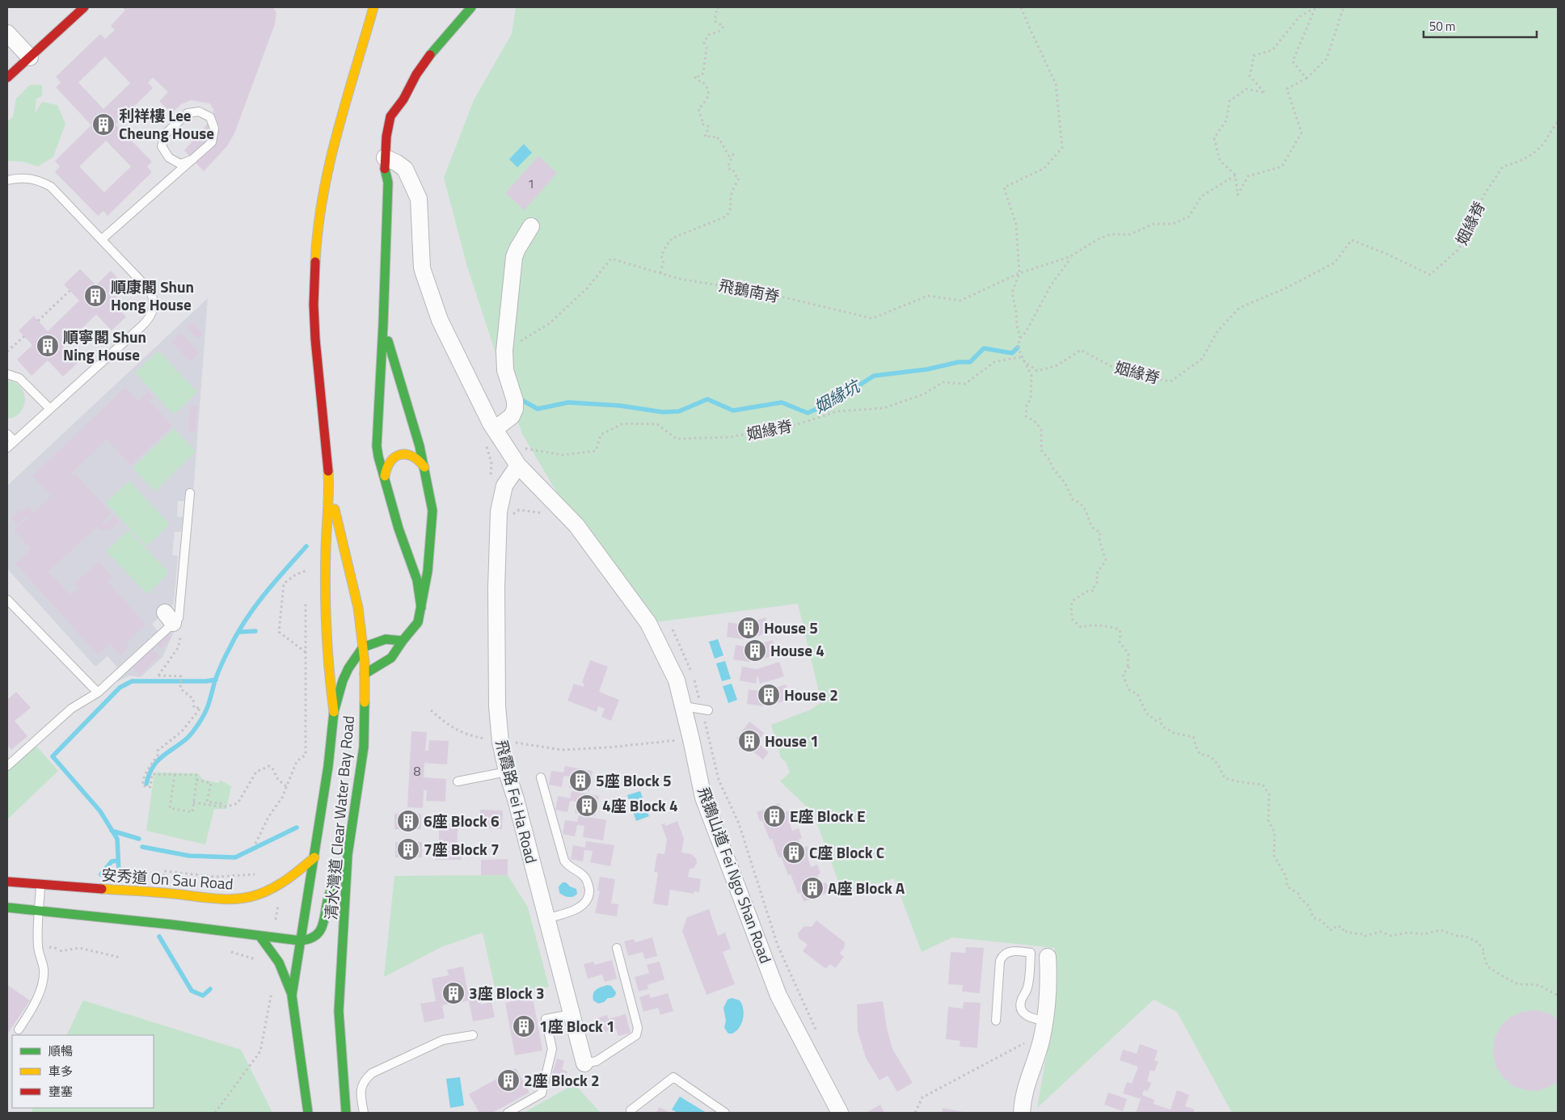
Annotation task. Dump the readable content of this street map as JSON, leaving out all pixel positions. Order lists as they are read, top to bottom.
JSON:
{
  "streets": {
    "main road": ["清水灣道 Clear Water Bay Road", "安秀道 On Sau Road"],
    "street": ["飛霞路 Fei Ha Road", "飛鵝山道 Fei Ngo Shan Road"],
    "path": ["姻緣脊", "飛鵝南脊"]
  },
  "crossings": [
    ["姻緣脊", "飛鵝山道 Fei Ngo Shan Road"],
    ["飛霞路 Fei Ha Road", "飛鵝山道 Fei Ngo Shan Road"],
    ["清水灣道 Clear Water Bay Road", "安秀道 On Sau Road"]
  ],
  "water": ["姻緣坑"],
  "places": {
    "building": [
      "利祥樓 Lee Cheung House",
      "順康閣 Shun Hong House",
      "順寧閣 Shun Ning House",
      "House 5",
      "House 4",
      "House 2",
      "House 1",
      "5座 Block 5",
      "4座 Block 4",
      "E座 Block E",
      "6座 Block 6",
      "7座 Block 7",
      "C座 Block C",
      "A座 Block A",
      "3座 Block 3",
      "1座 Block 1",
      "2座 Block 2"
    ]
  },
  "house_numbers": ["1", "8"],
  "legend": ["順暢", "車多", "壅塞"],
  "scale_bar": "50 m"
}
